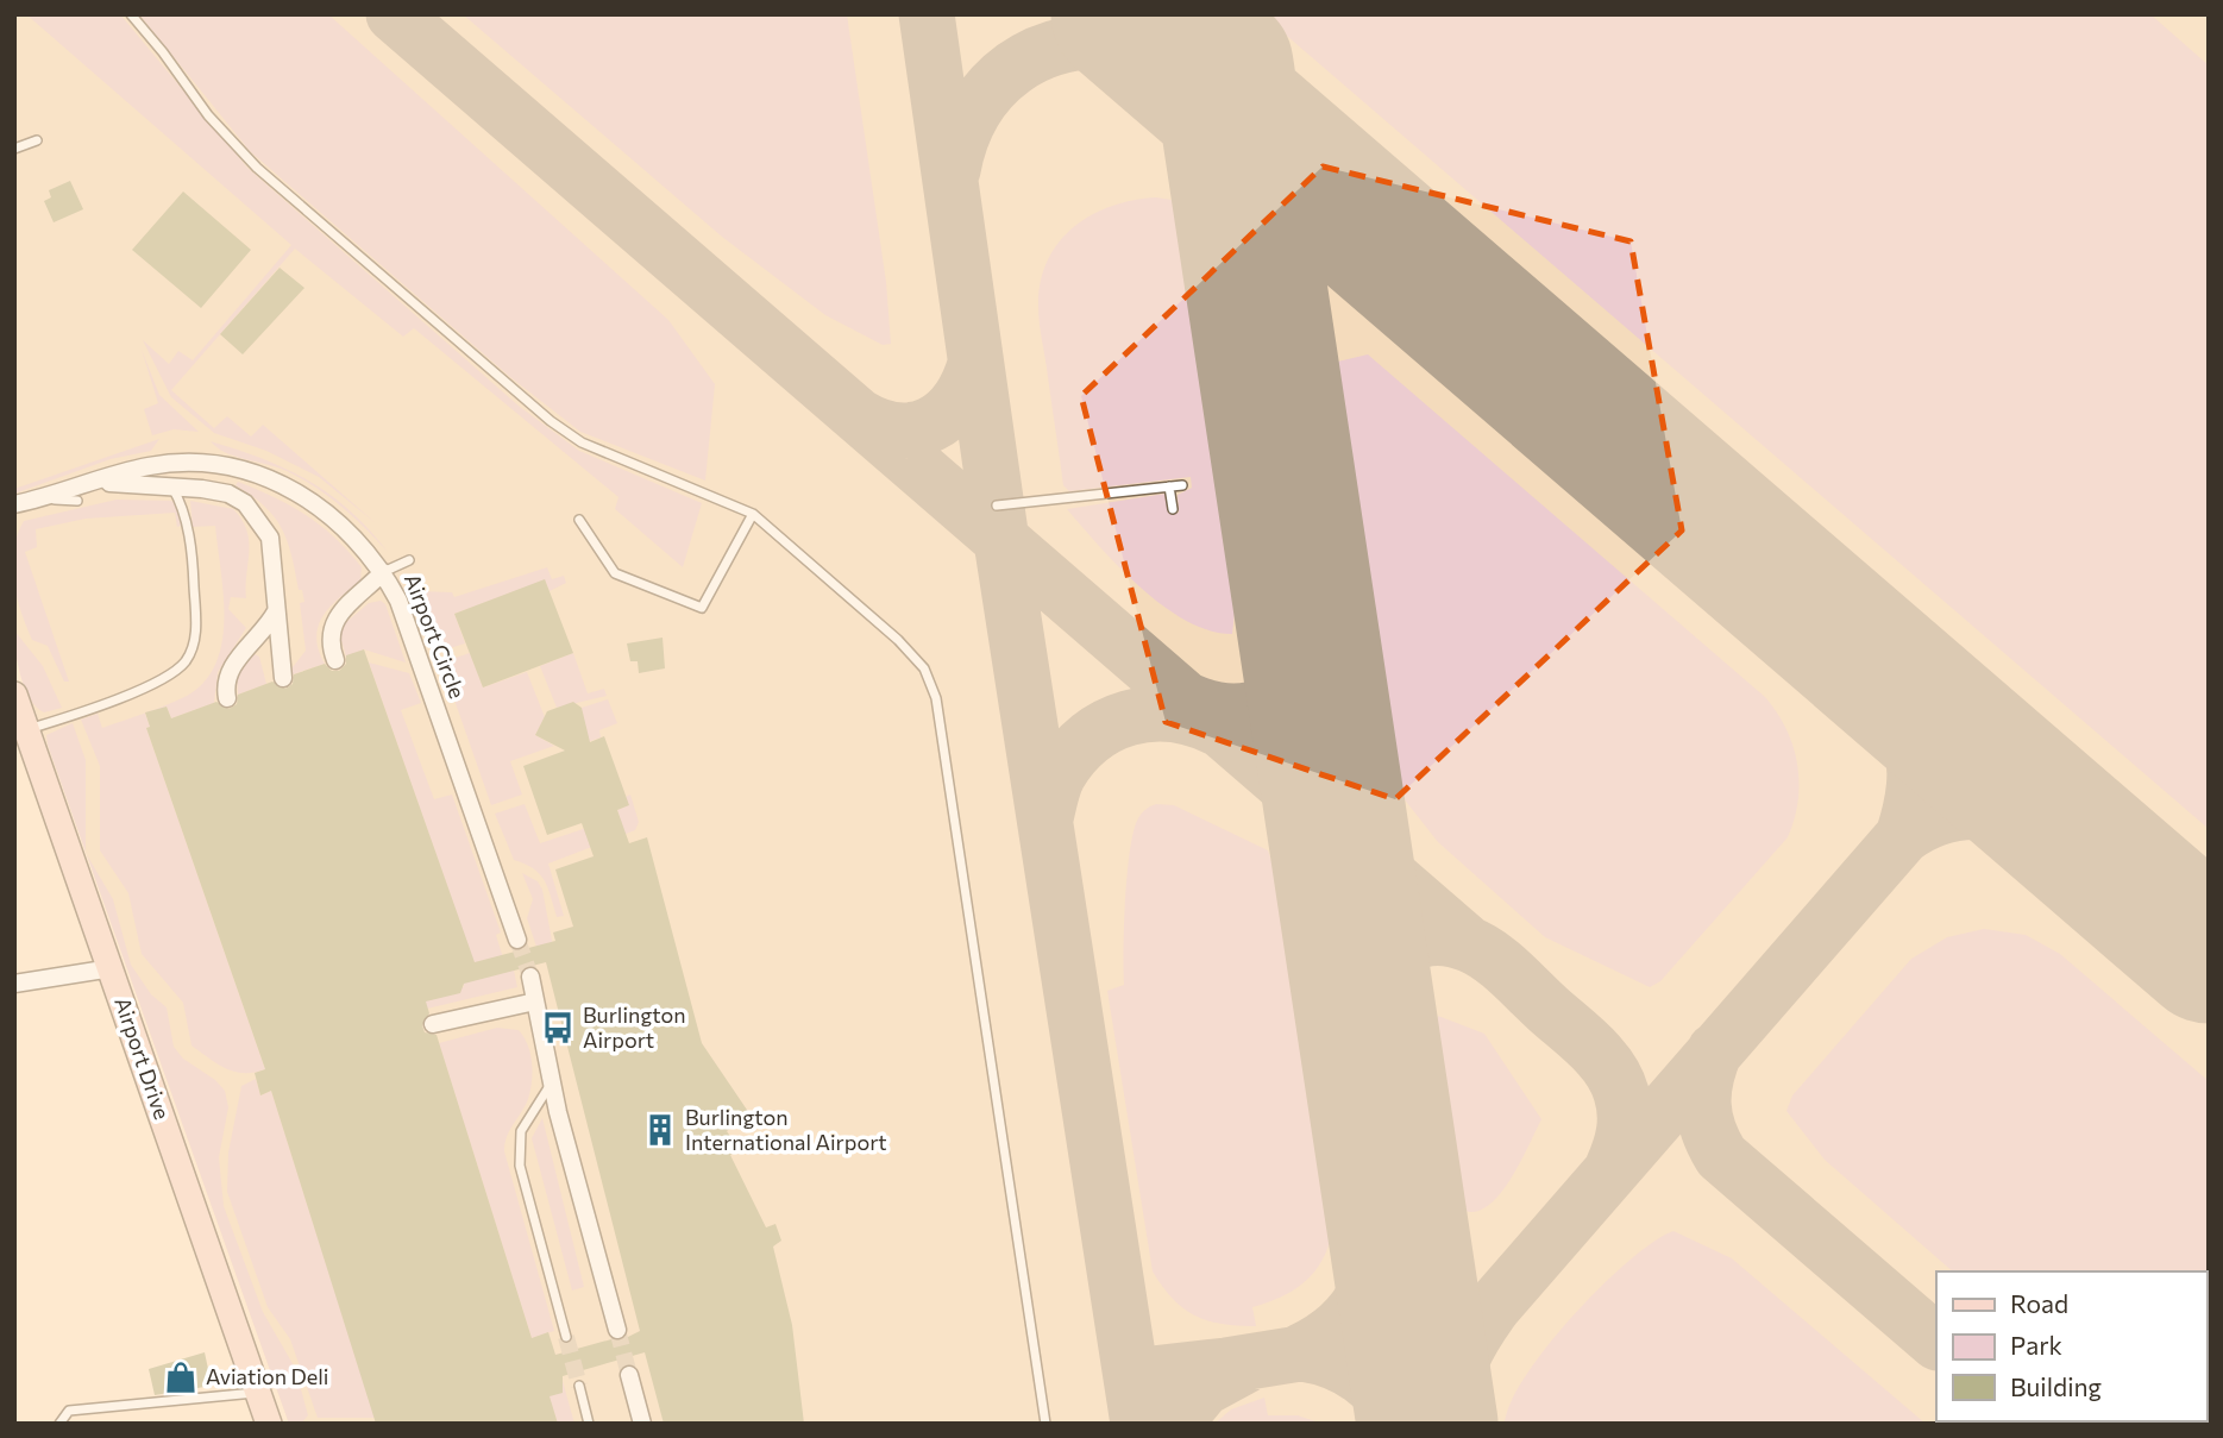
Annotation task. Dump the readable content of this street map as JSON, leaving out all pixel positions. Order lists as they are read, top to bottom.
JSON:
{
  "streets": {
    "main road": ["Airport Drive"],
    "street": ["Airport Circle"]
  },
  "places": {
    "bus stop": ["Burlington Airport"],
    "building": ["Burlington International Airport"],
    "shop": ["Aviation Deli"]
  },
  "legend": ["Road", "Park", "Building"]
}
